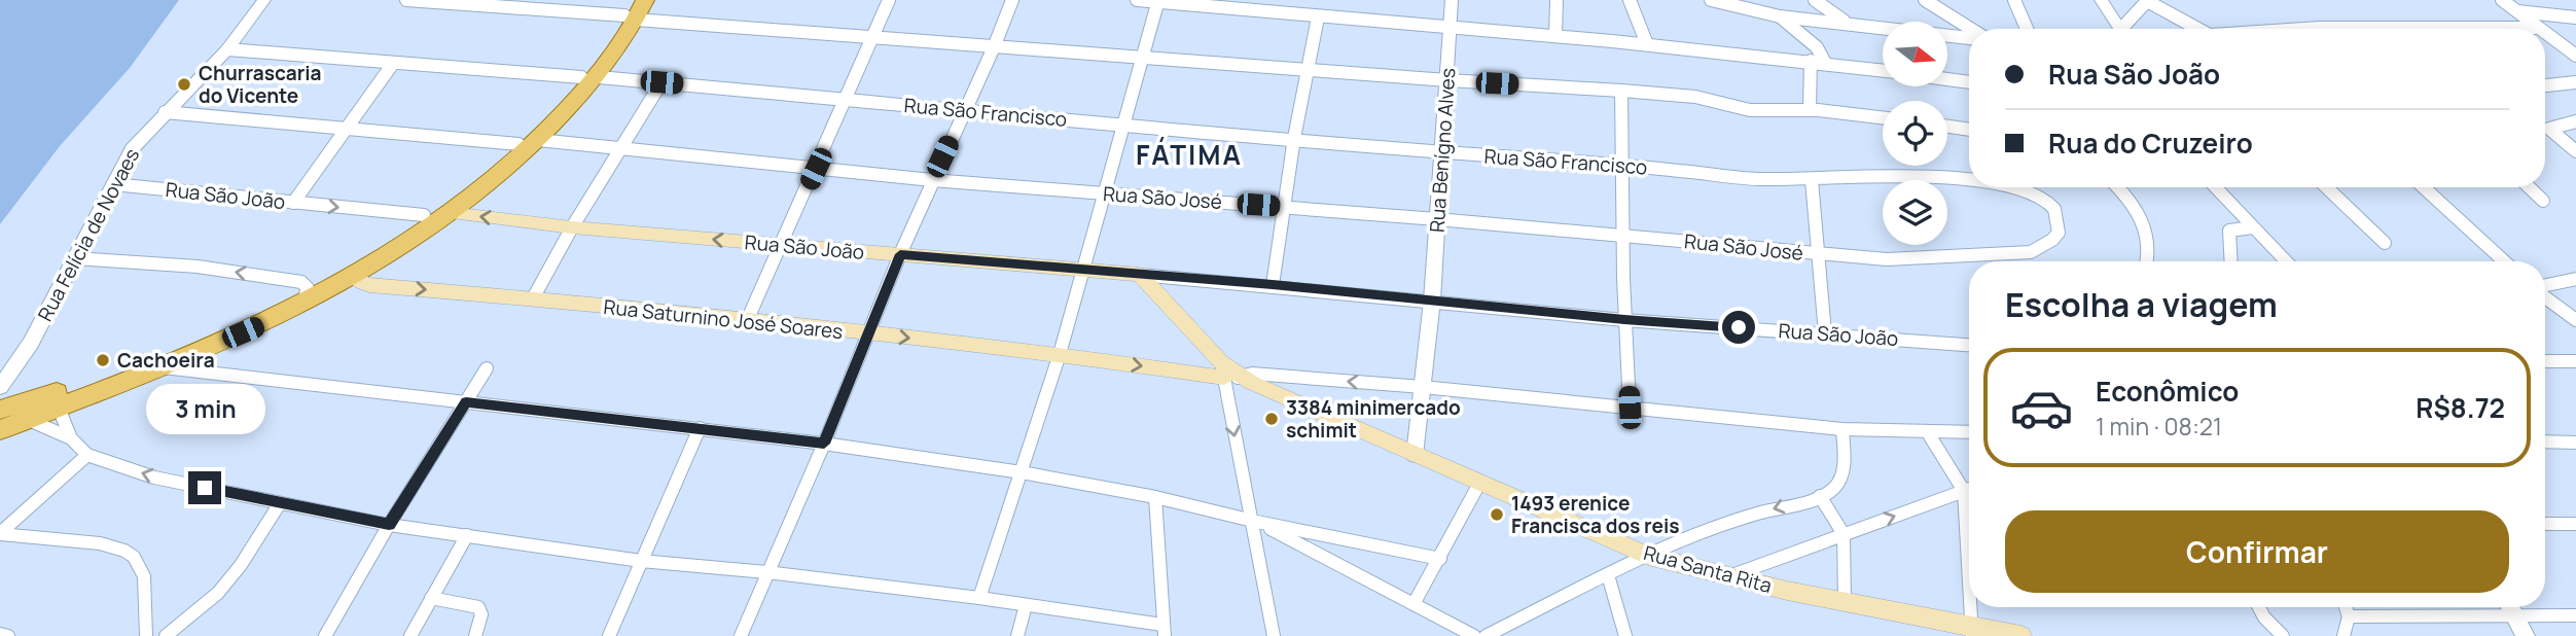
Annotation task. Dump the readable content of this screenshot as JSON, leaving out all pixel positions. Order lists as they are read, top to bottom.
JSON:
{
  "streets": {
    "main road": ["Rua São João", "Rua Saturnino José Soares", "Rua Santa Rita"],
    "street": [
      "Rua São Francisco",
      "Rua Benígno Alves",
      "Rua São José",
      "Rua Felícia de Novaes"
    ]
  },
  "crossings": [
    ["Rua São Francisco", "Rua Benígno Alves"],
    ["Rua São Francisco", "Rua São José"],
    ["Rua São Francisco", "Rua Felícia de Novaes"],
    ["Rua Benígno Alves", "Rua São João"],
    ["Rua Benígno Alves", "Rua São José"],
    ["Rua Benígno Alves", "Rua Saturnino José Soares"],
    ["Rua Benígno Alves", "Rua Santa Rita"],
    ["Rua São João", "Rua Felícia de Novaes"],
    ["Rua São José", "Rua Felícia de Novaes"],
    ["Rua Saturnino José Soares", "Rua Santa Rita"]
  ],
  "districts": ["FÁTIMA"],
  "places": [
    "Churrascaria do Vicente",
    "Cachoeira",
    "3384 minimercado schimit",
    "1493 erenice Francisca dos reis"
  ],
  "north": "right",
  "page": {
    "banner": ["Rua São João", "Rua do Cruzeiro"],
    "heading": "Escolha a viagem",
    "list": [
      {
        "name": "Econômico",
        "note": "1 min · 08:21",
        "value": "R$8.72"
      }
    ],
    "bubble": "3 min",
    "buttons": "Confirmar"
  }
}
